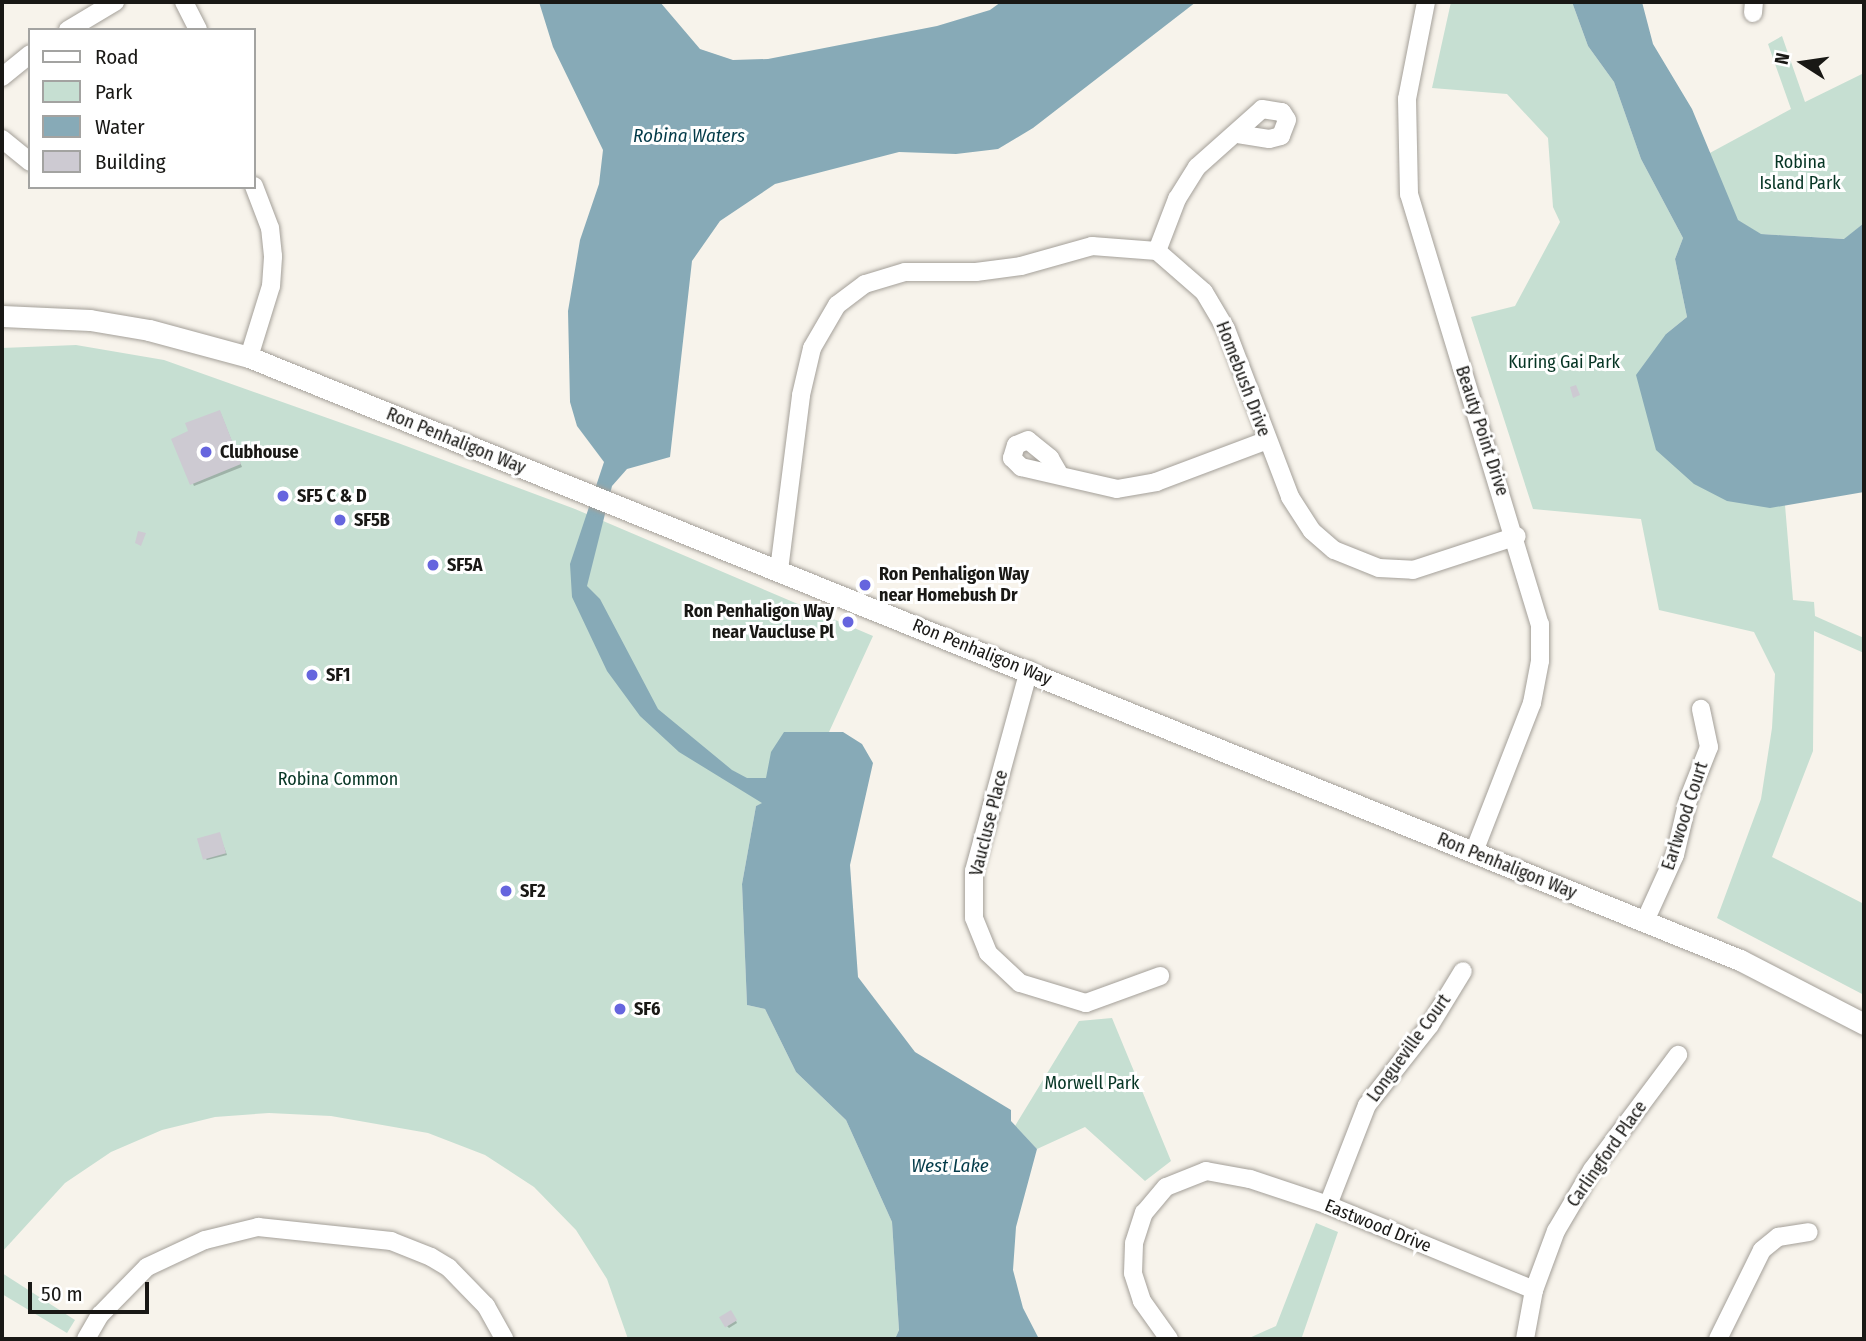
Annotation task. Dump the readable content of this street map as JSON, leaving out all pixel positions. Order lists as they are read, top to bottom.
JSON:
{
  "streets": {
    "street": [
      "Homebush Drive",
      "Beauty Point Drive",
      "Ron Penhaligon Way",
      "Earlwood Court",
      "Vaucluse Place",
      "Longueville Court",
      "Carlingford Place",
      "Eastwood Drive"
    ]
  },
  "crossings": [
    ["Homebush Drive", "Beauty Point Drive"],
    ["Beauty Point Drive", "Ron Penhaligon Way"],
    ["Ron Penhaligon Way", "Earlwood Court"],
    ["Ron Penhaligon Way", "Vaucluse Place"],
    ["Longueville Court", "Eastwood Drive"],
    ["Carlingford Place", "Eastwood Drive"]
  ],
  "water": ["Robina Waters", "West Lake"],
  "parks": [
    "Robina Island Park",
    "Kuring Gai Park",
    "Robina Common",
    "Morwell Park"
  ],
  "places": [
    "Clubhouse",
    "SF5 C & D",
    "SF5B",
    "SF5A",
    "Ron Penhaligon Way near Homebush Dr",
    "Ron Penhaligon Way near Vaucluse Pl",
    "SF1",
    "SF2",
    "SF6"
  ],
  "legend": [
    "Road",
    "Park",
    "Water",
    "Building"
  ],
  "scale_bar": "50 m",
  "north": "left"
}
